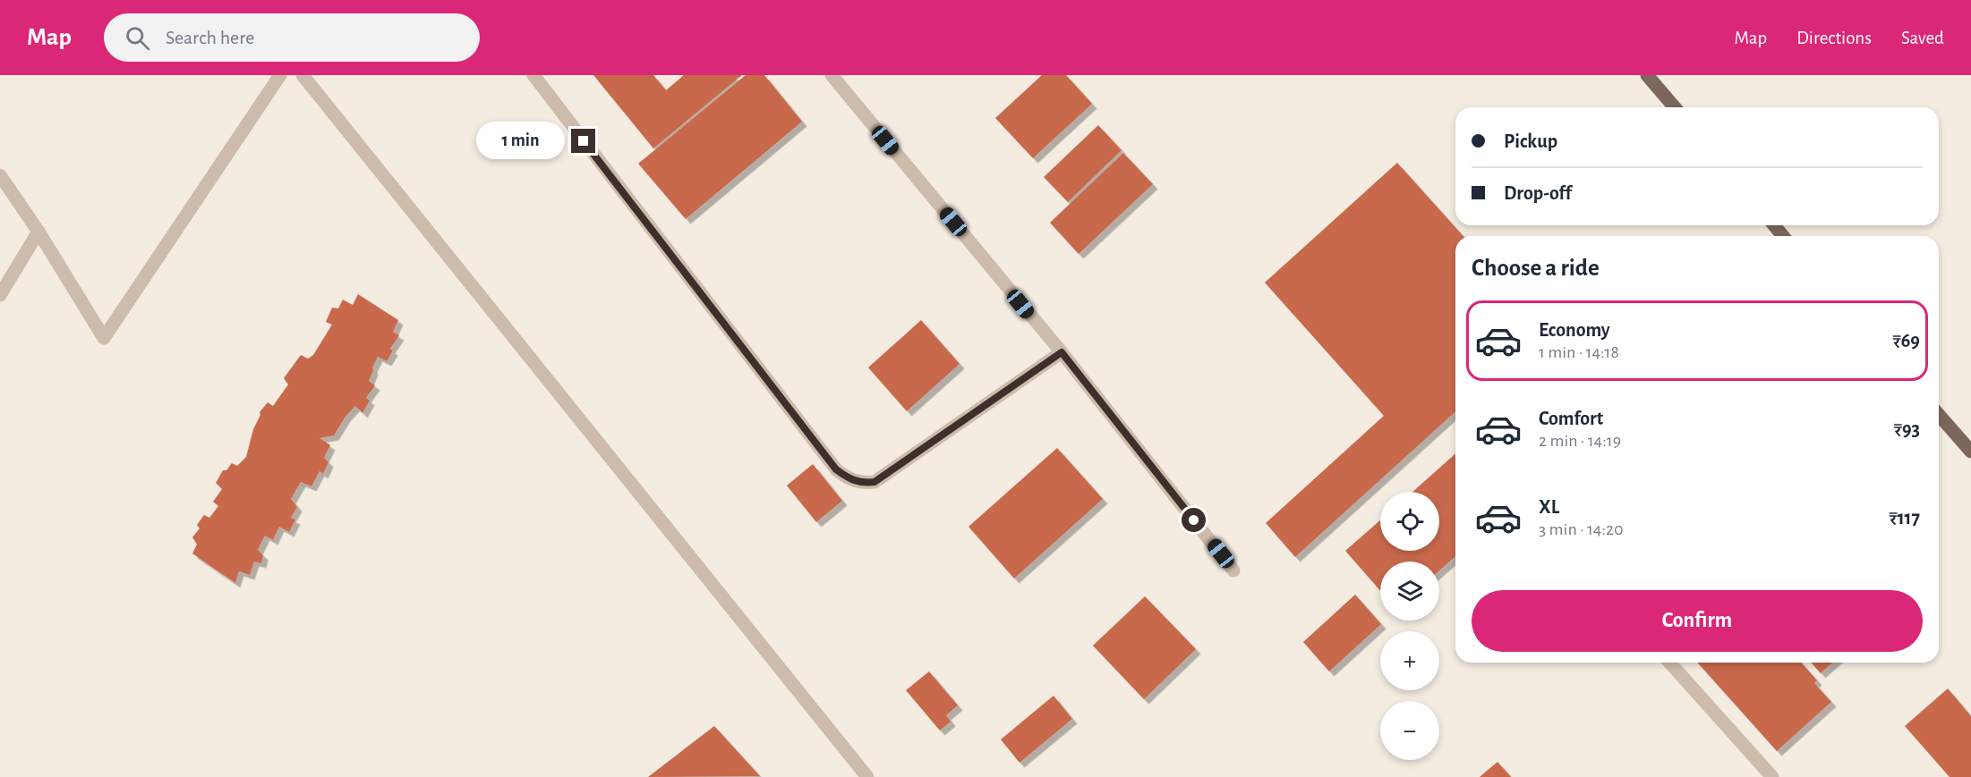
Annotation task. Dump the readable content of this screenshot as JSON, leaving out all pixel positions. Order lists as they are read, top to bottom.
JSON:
{
  "page": {
    "header": "Map",
    "search": "Search here",
    "nav": ["Map", "Directions", "Saved"],
    "banner": ["Pickup", "Drop-off"],
    "bubble": "1 min",
    "heading": "Choose a ride",
    "list": [
      {
        "name": "Economy",
        "note": "1 min · 14:18",
        "value": "₹69"
      },
      {
        "name": "Comfort",
        "note": "2 min · 14:19",
        "value": "₹93"
      },
      {
        "name": "XL",
        "note": "3 min · 14:20",
        "value": "₹117"
      }
    ],
    "map_buttons": ["+", "−"],
    "buttons": "Confirm"
  }
}
